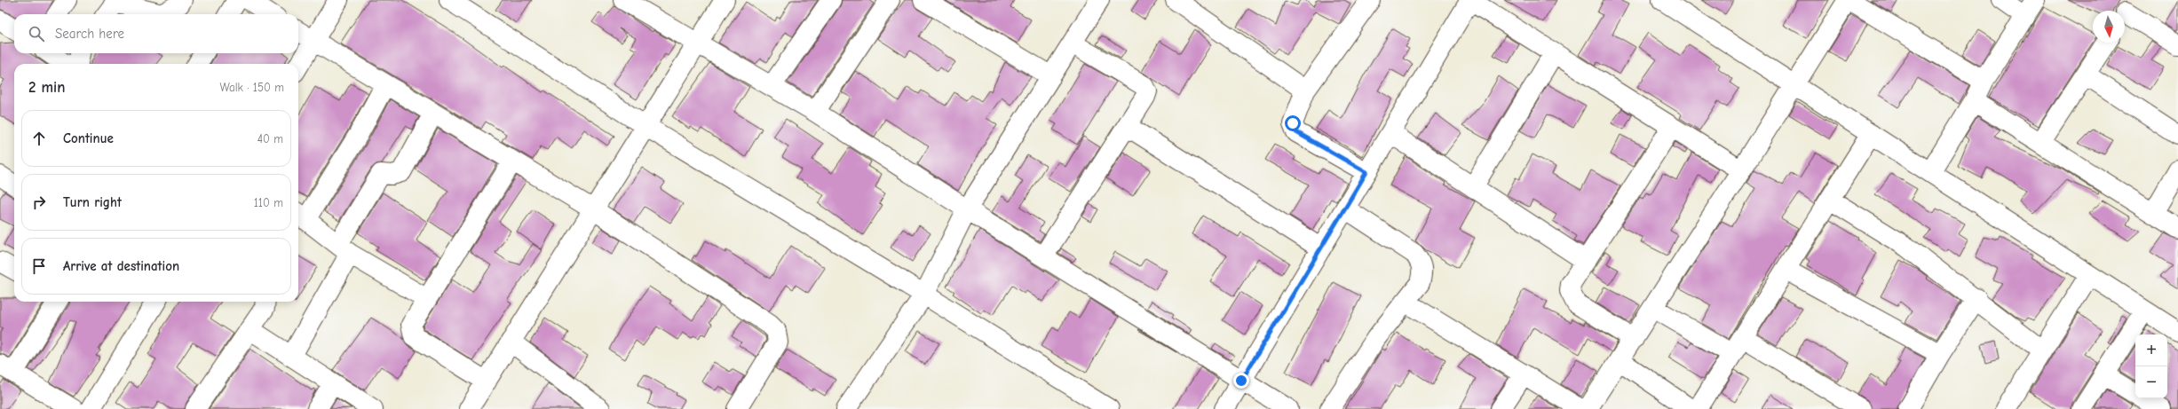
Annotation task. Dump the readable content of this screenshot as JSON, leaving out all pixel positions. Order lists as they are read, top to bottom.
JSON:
{
  "north": "bottom",
  "page": {
    "search": "Search here",
    "heading": ["2 min", "Walk · 150 m"],
    "list": [
      ["Continue", "40 m"],
      ["Turn right", "110 m"],
      "Arrive at destination"
    ],
    "map_buttons": ["+", "−"]
  }
}
